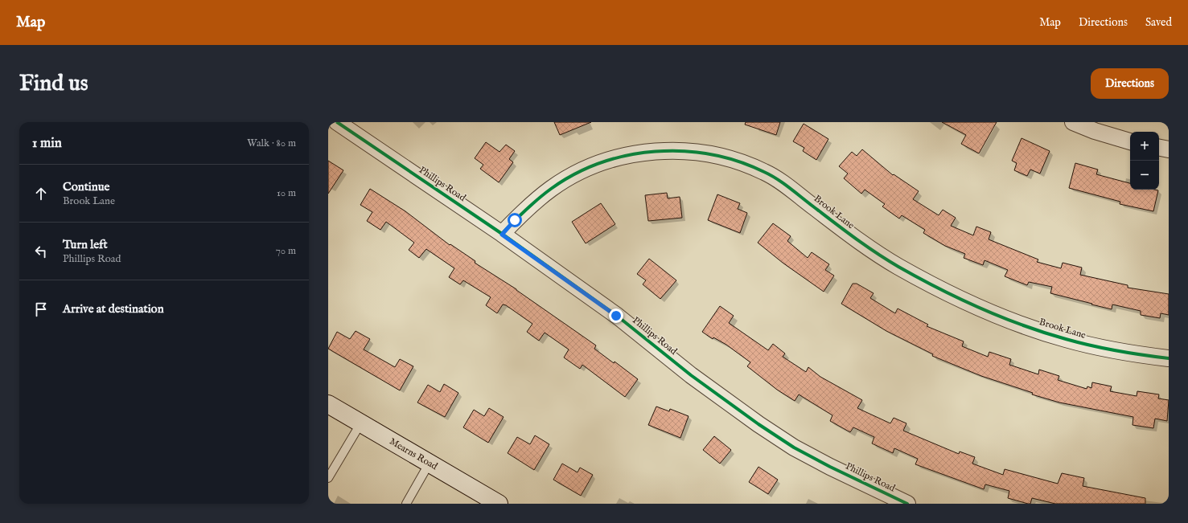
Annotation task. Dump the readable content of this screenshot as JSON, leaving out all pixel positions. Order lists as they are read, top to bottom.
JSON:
{
  "streets": {
    "street": ["Phillips Road", "Brook Lane", "Mearns Road"]
  },
  "crossings": [
    ["Phillips Road", "Brook Lane"]
  ],
  "page": {
    "header": "Map",
    "nav": ["Map", "Directions", "Saved"],
    "buttons": "Directions",
    "title": "Find us",
    "heading": ["1 min", "Walk · 80 m"],
    "map_buttons": ["+", "−"],
    "list": [
      ["Continue", "Brook Lane", "10 m"],
      ["Turn left", "Phillips Road", "70 m"],
      "Arrive at destination"
    ]
  }
}
